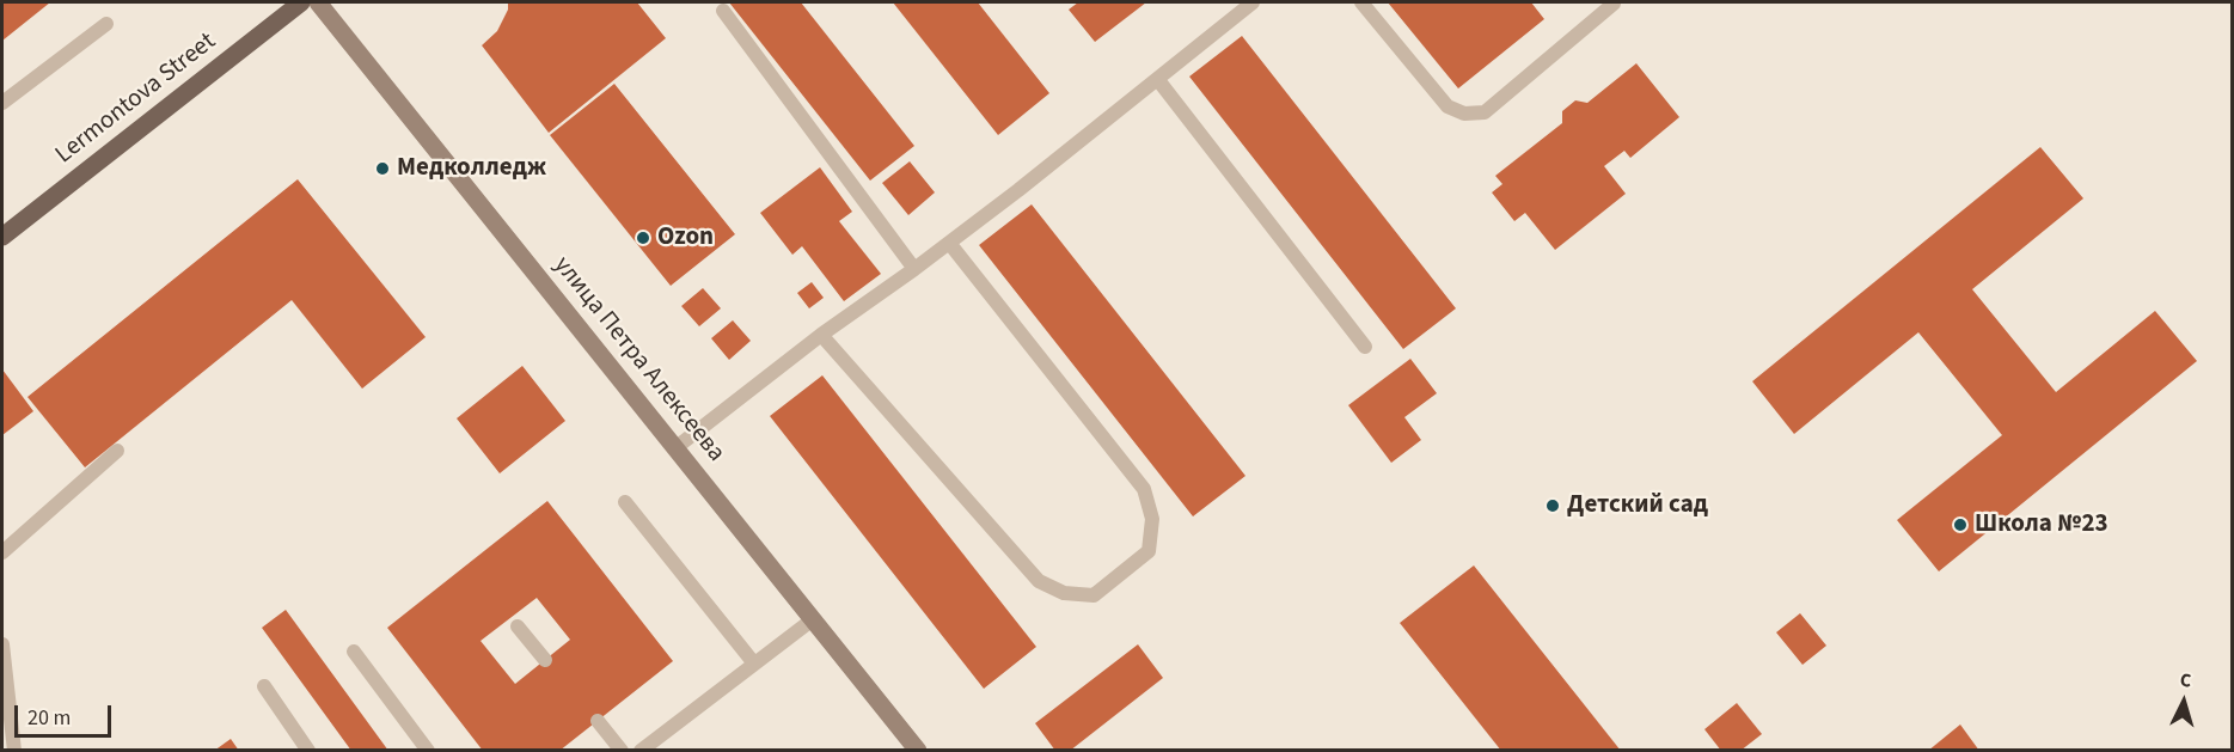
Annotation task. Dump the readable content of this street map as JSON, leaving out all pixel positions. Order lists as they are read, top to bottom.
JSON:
{
  "streets": {
    "main road": ["Lermontova Street", "улица Петра Алексеева"]
  },
  "places": [
    "Медколледж",
    "Ozon",
    "Детский сад",
    "Школа №23"
  ],
  "scale_bar": "20 m",
  "north": "top"
}
